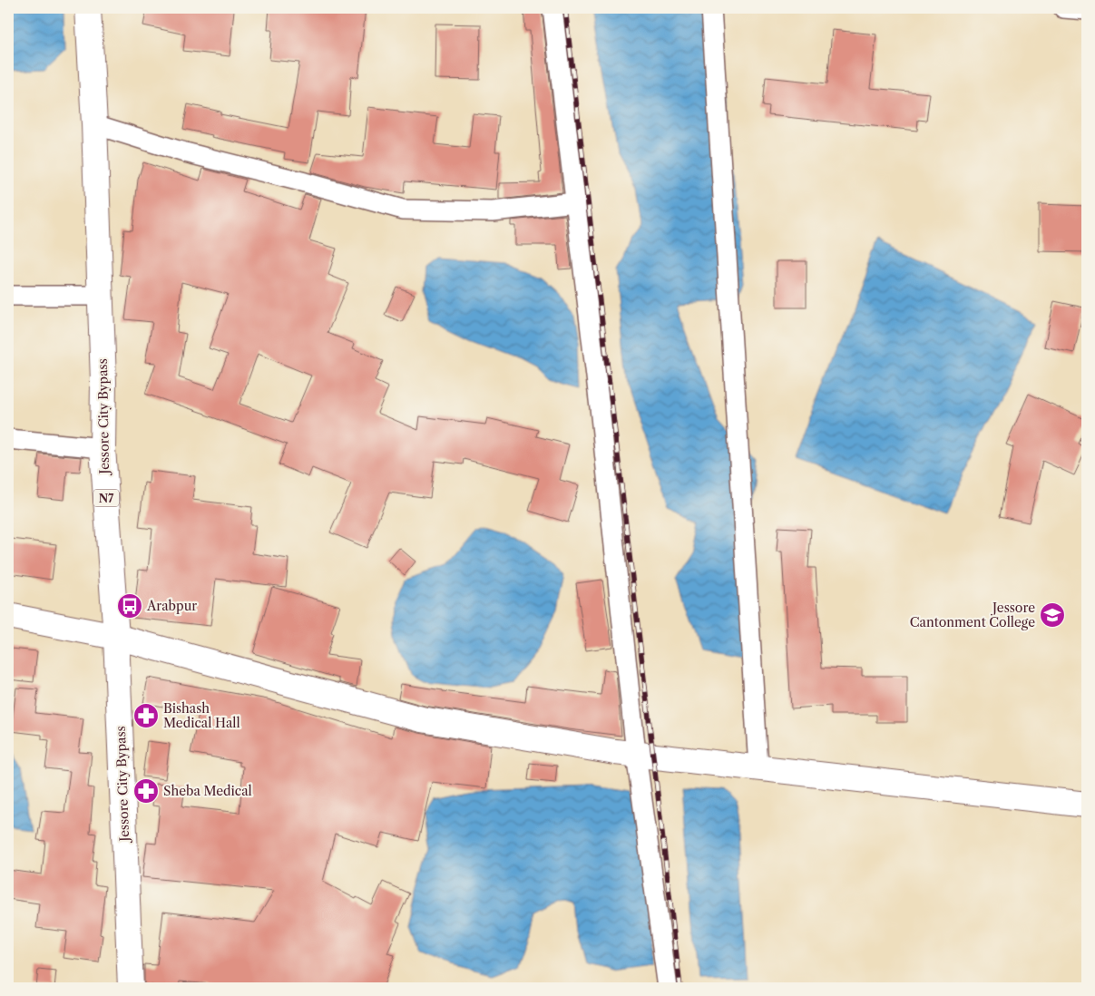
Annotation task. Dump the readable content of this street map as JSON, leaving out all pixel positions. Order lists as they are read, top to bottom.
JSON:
{
  "streets": {
    "main road": ["Jessore City Bypass", "N7"]
  },
  "places": {
    "bus stop": ["Arabpur"],
    "school or university": ["Jessore Cantonment College"],
    "pharmacy": ["Bishash Medical Hall", "Sheba Medical"]
  }
}
